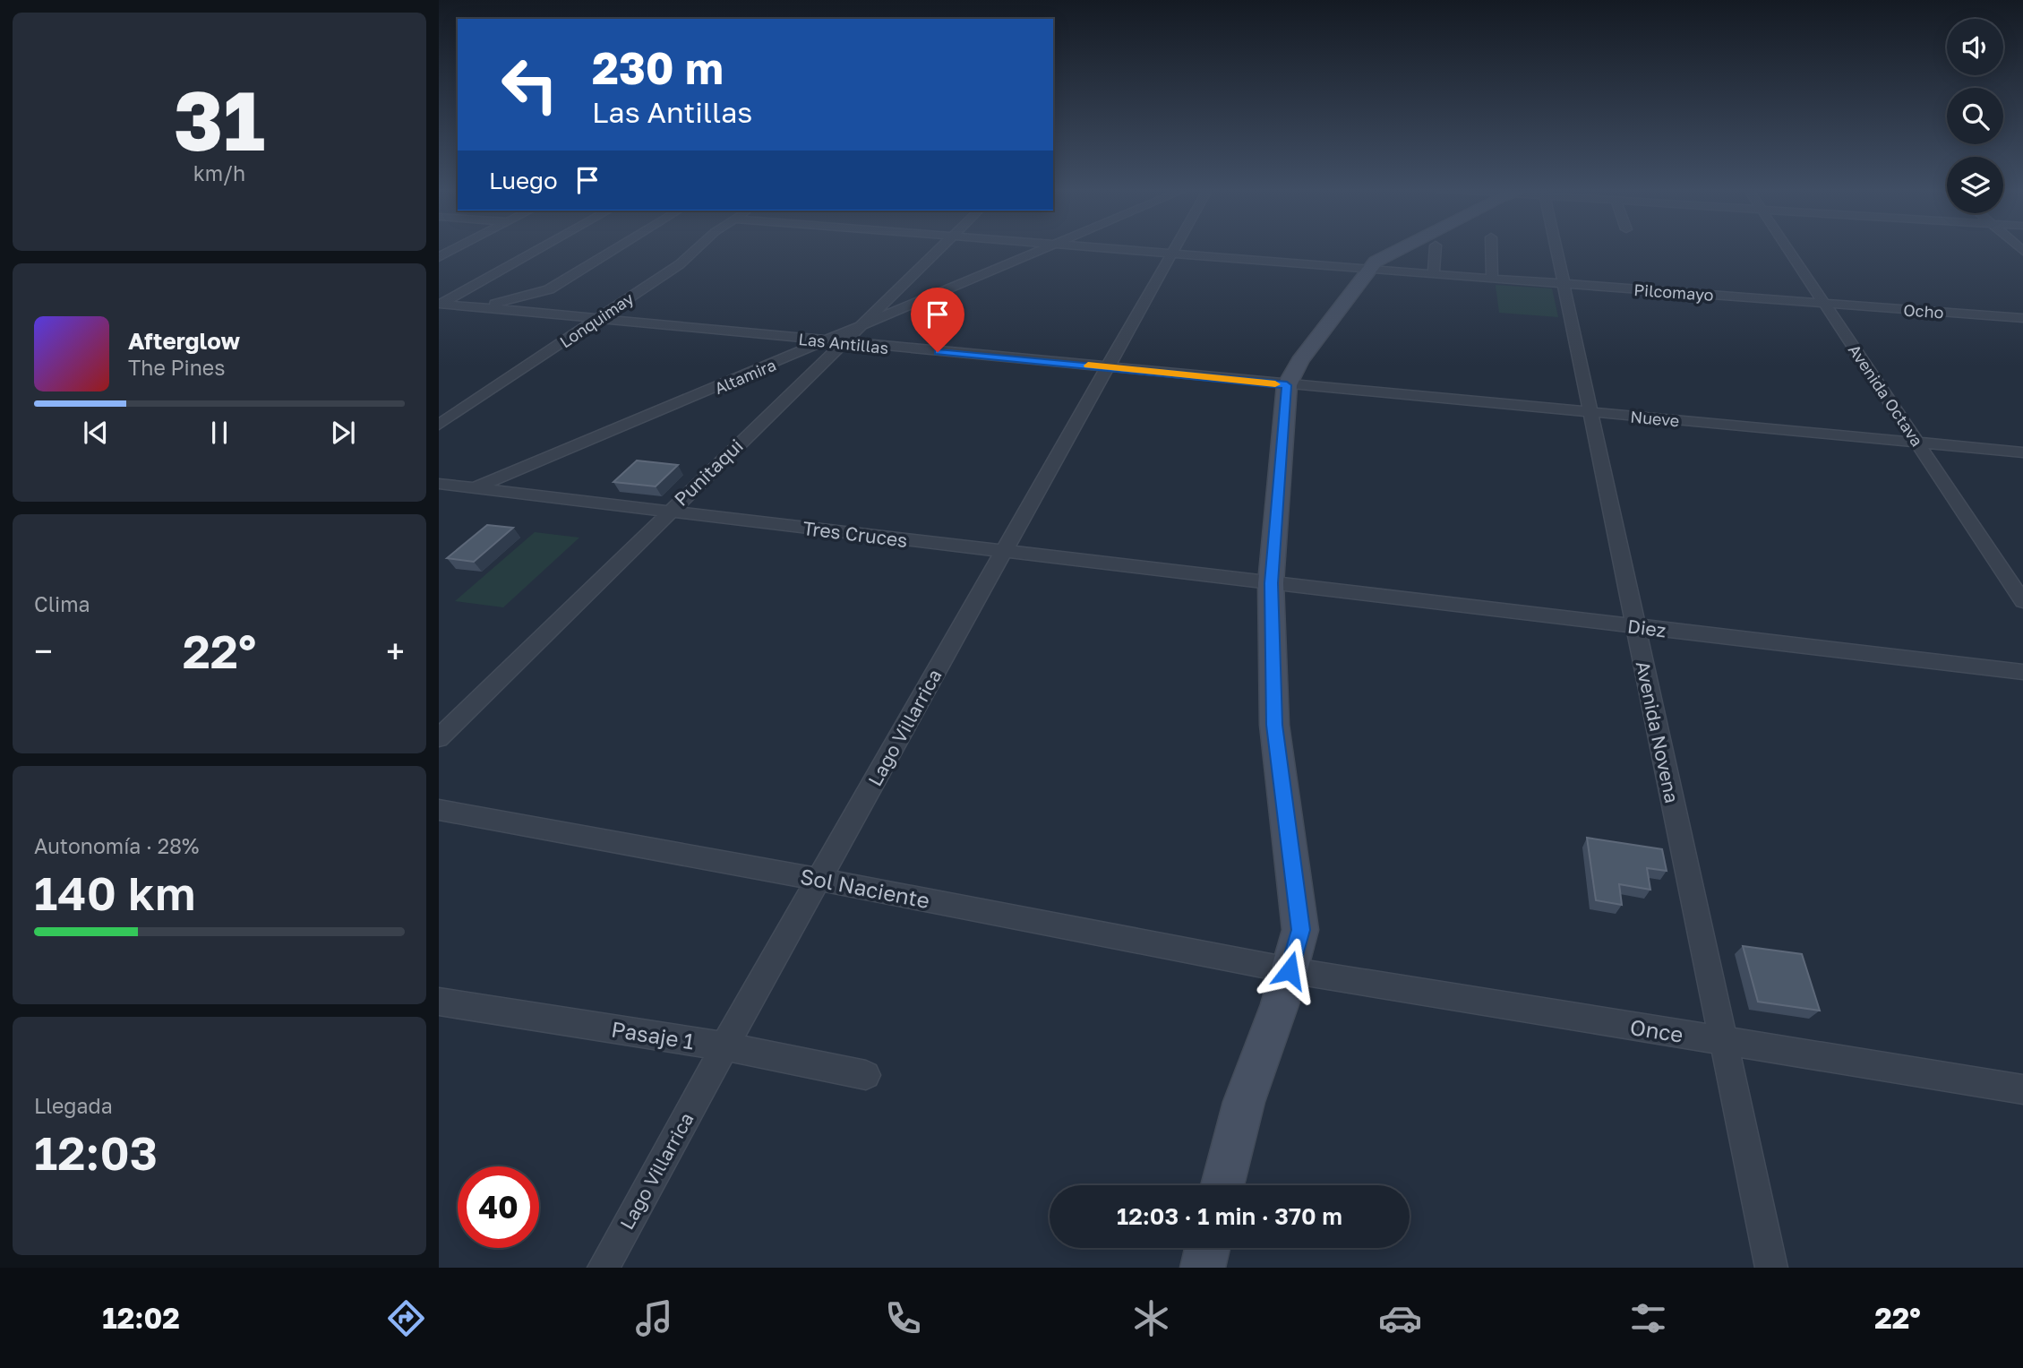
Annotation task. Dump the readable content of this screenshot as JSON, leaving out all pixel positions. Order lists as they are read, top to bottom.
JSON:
{
  "streets": {
    "street": [
      "Pilcomayo",
      "Ocho",
      "Lonquimay",
      "Las Antillas",
      "Altamira",
      "Avenida Octava",
      "Nueve",
      "Punitaqui",
      "Tres Cruces",
      "Diez",
      "Lago Villarrica",
      "Avenida Novena",
      "Sol Naciente",
      "Once",
      "Pasaje 1"
    ]
  },
  "crossings": [
    ["Pilcomayo", "Ocho"],
    ["Pilcomayo", "Avenida Octava"],
    ["Pilcomayo", "Lago Villarrica"],
    ["Pilcomayo", "Avenida Novena"],
    ["Ocho", "Avenida Octava"],
    ["Lonquimay", "Las Antillas"],
    ["Las Antillas", "Altamira"],
    ["Las Antillas", "Nueve"],
    ["Las Antillas", "Punitaqui"],
    ["Las Antillas", "Lago Villarrica"],
    ["Altamira", "Punitaqui"],
    ["Altamira", "Tres Cruces"],
    ["Avenida Octava", "Nueve"],
    ["Nueve", "Avenida Novena"],
    ["Punitaqui", "Tres Cruces"],
    ["Tres Cruces", "Diez"],
    ["Tres Cruces", "Lago Villarrica"],
    ["Diez", "Avenida Novena"],
    ["Lago Villarrica", "Sol Naciente"],
    ["Lago Villarrica", "Pasaje 1"],
    ["Avenida Novena", "Once"],
    ["Sol Naciente", "Once"]
  ],
  "page": {
    "tile": [
      ["31", "km/h"],
      "Clima",
      ["Autonomía · 28%", "140 km"],
      ["Llegada", "12:03"]
    ],
    "turn": ["230 m", "Las Antillas"],
    "then": "Luego",
    "song": ["Afterglow", "The Pines"],
    "heat": ["−", "22°", "+"],
    "limit": "40",
    "trip": "12:03 · 1 min · 370 m",
    "tabs": ["12:02", "22°"]
  }
}
